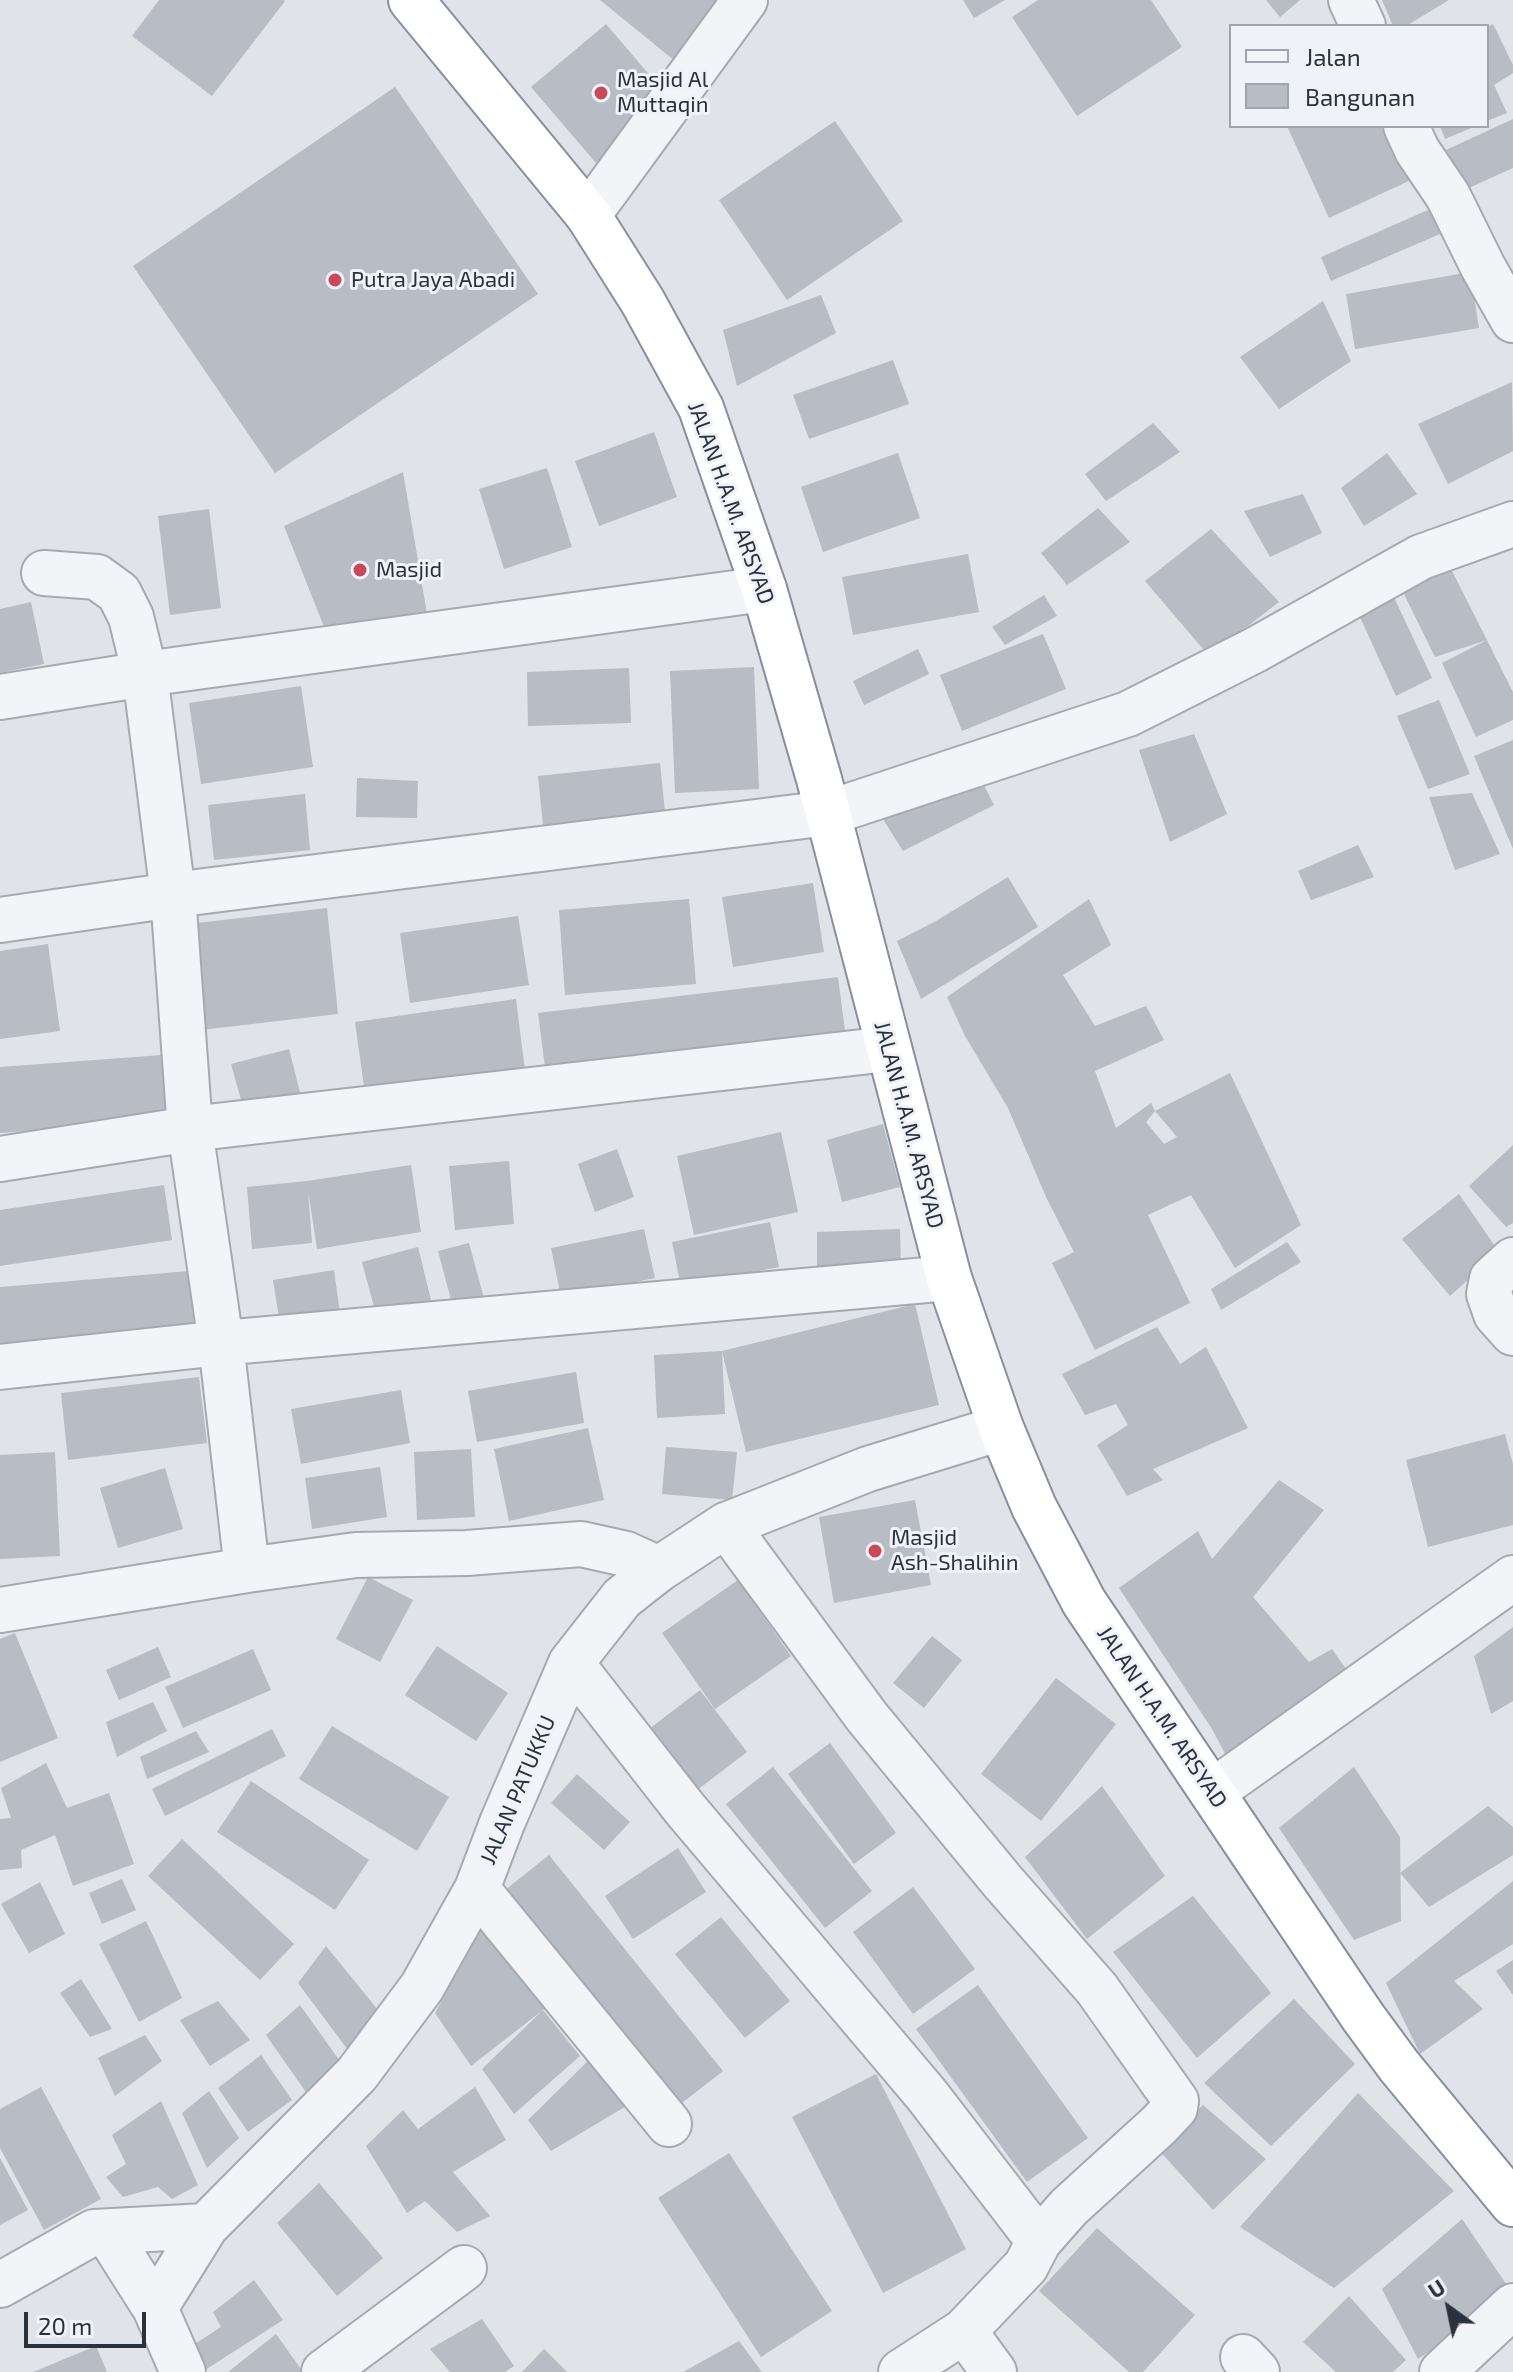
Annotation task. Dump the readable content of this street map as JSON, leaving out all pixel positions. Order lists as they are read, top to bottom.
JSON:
{
  "streets": {
    "highway": ["JALAN H.A.M. ARSYAD"],
    "street": ["JALAN PATUKKU"]
  },
  "crossings": [
    ["JALAN H.A.M. ARSYAD", "JALAN PATUKKU"]
  ],
  "places": [
    "Masjid Al Muttaqin",
    "Putra Jaya Abadi",
    "Masjid",
    "Masjid Ash-Shalihin"
  ],
  "legend": ["Jalan", "Bangunan"],
  "scale_bar": "20 m",
  "north": "top left"
}
